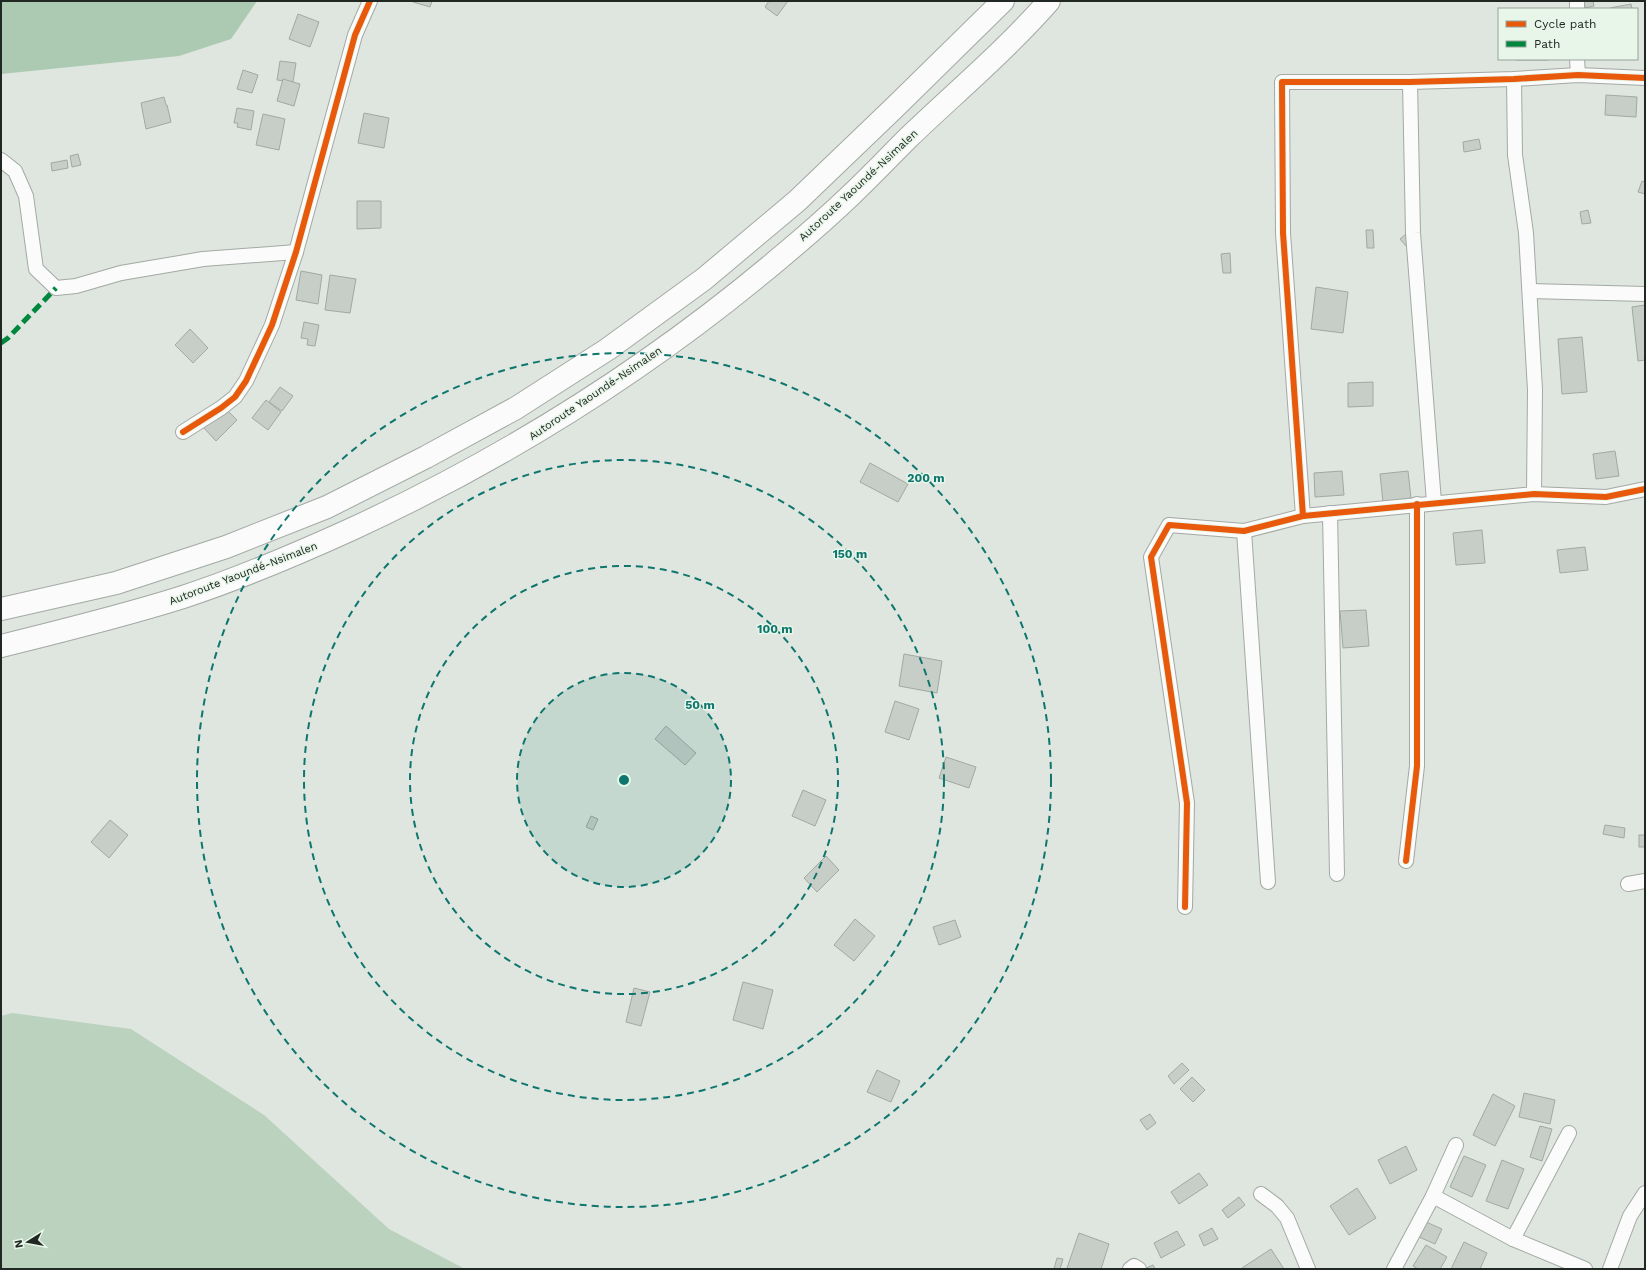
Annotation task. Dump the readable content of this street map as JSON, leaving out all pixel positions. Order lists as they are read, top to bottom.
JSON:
{
  "streets": {
    "highway": ["Autoroute Yaoundé-Nsimalen"]
  },
  "legend": ["Cycle path", "Path"],
  "north": "left",
  "rings": [
    "200 m",
    "150 m",
    "100 m",
    "50 m"
  ]
}
